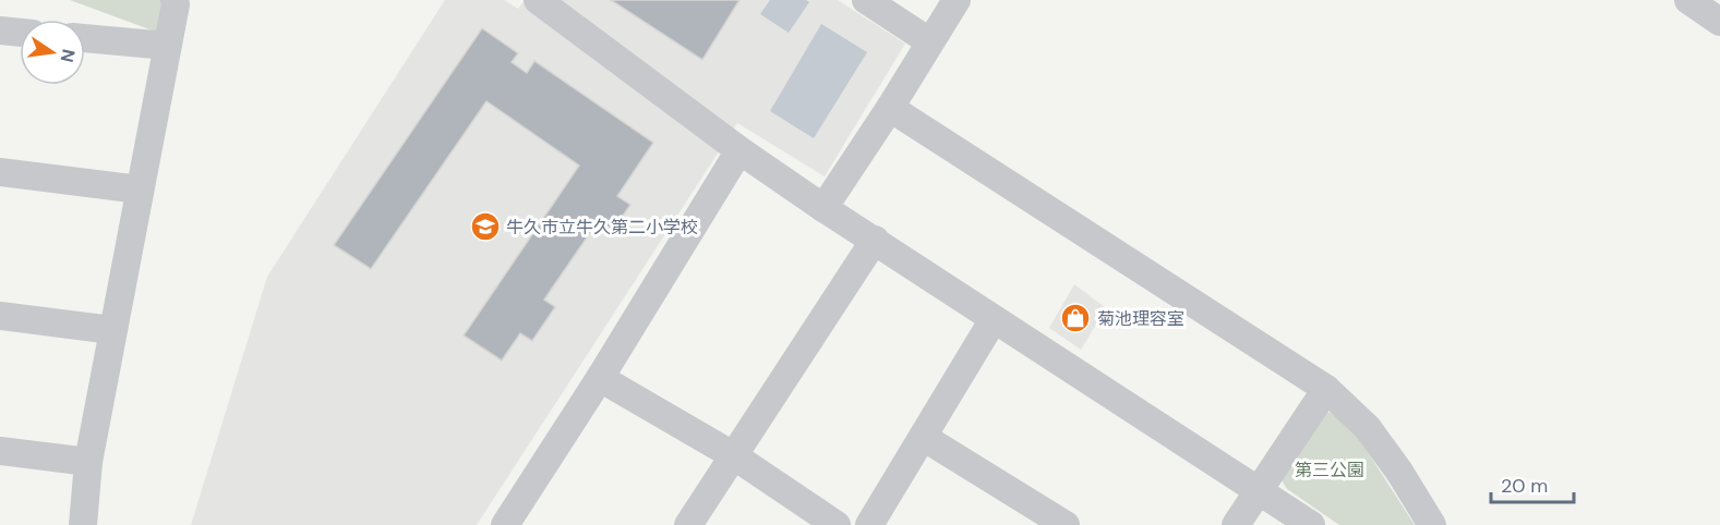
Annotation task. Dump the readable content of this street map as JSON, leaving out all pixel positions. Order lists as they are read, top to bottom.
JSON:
{
  "parks": ["第三公園"],
  "places": {
    "school or university": ["牛久市立牛久第二小学校"],
    "shop": ["菊池理容室"]
  },
  "scale_bar": "20 m",
  "north": "right"
}
